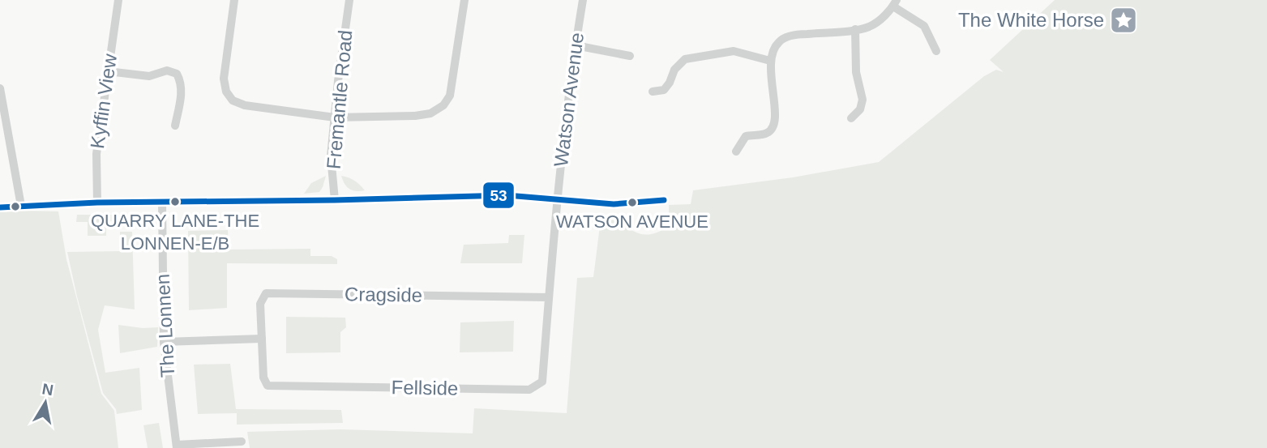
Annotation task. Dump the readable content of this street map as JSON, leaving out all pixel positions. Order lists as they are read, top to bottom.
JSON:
{
  "streets": {
    "street": [
      "Fremantle Road",
      "Watson Avenue",
      "Kyffin View",
      "Cragside",
      "The Lonnen",
      "Fellside"
    ]
  },
  "crossings": [
    ["Watson Avenue", "Cragside"],
    ["Watson Avenue", "Fellside"],
    ["Cragside", "Fellside"]
  ],
  "places": {
    "place": ["The White Horse"],
    "other": ["QUARRY LANE-THE LONNEN-E/B", "WATSON AVENUE"]
  },
  "lines": ["transit line 53"],
  "north": "top"
}
